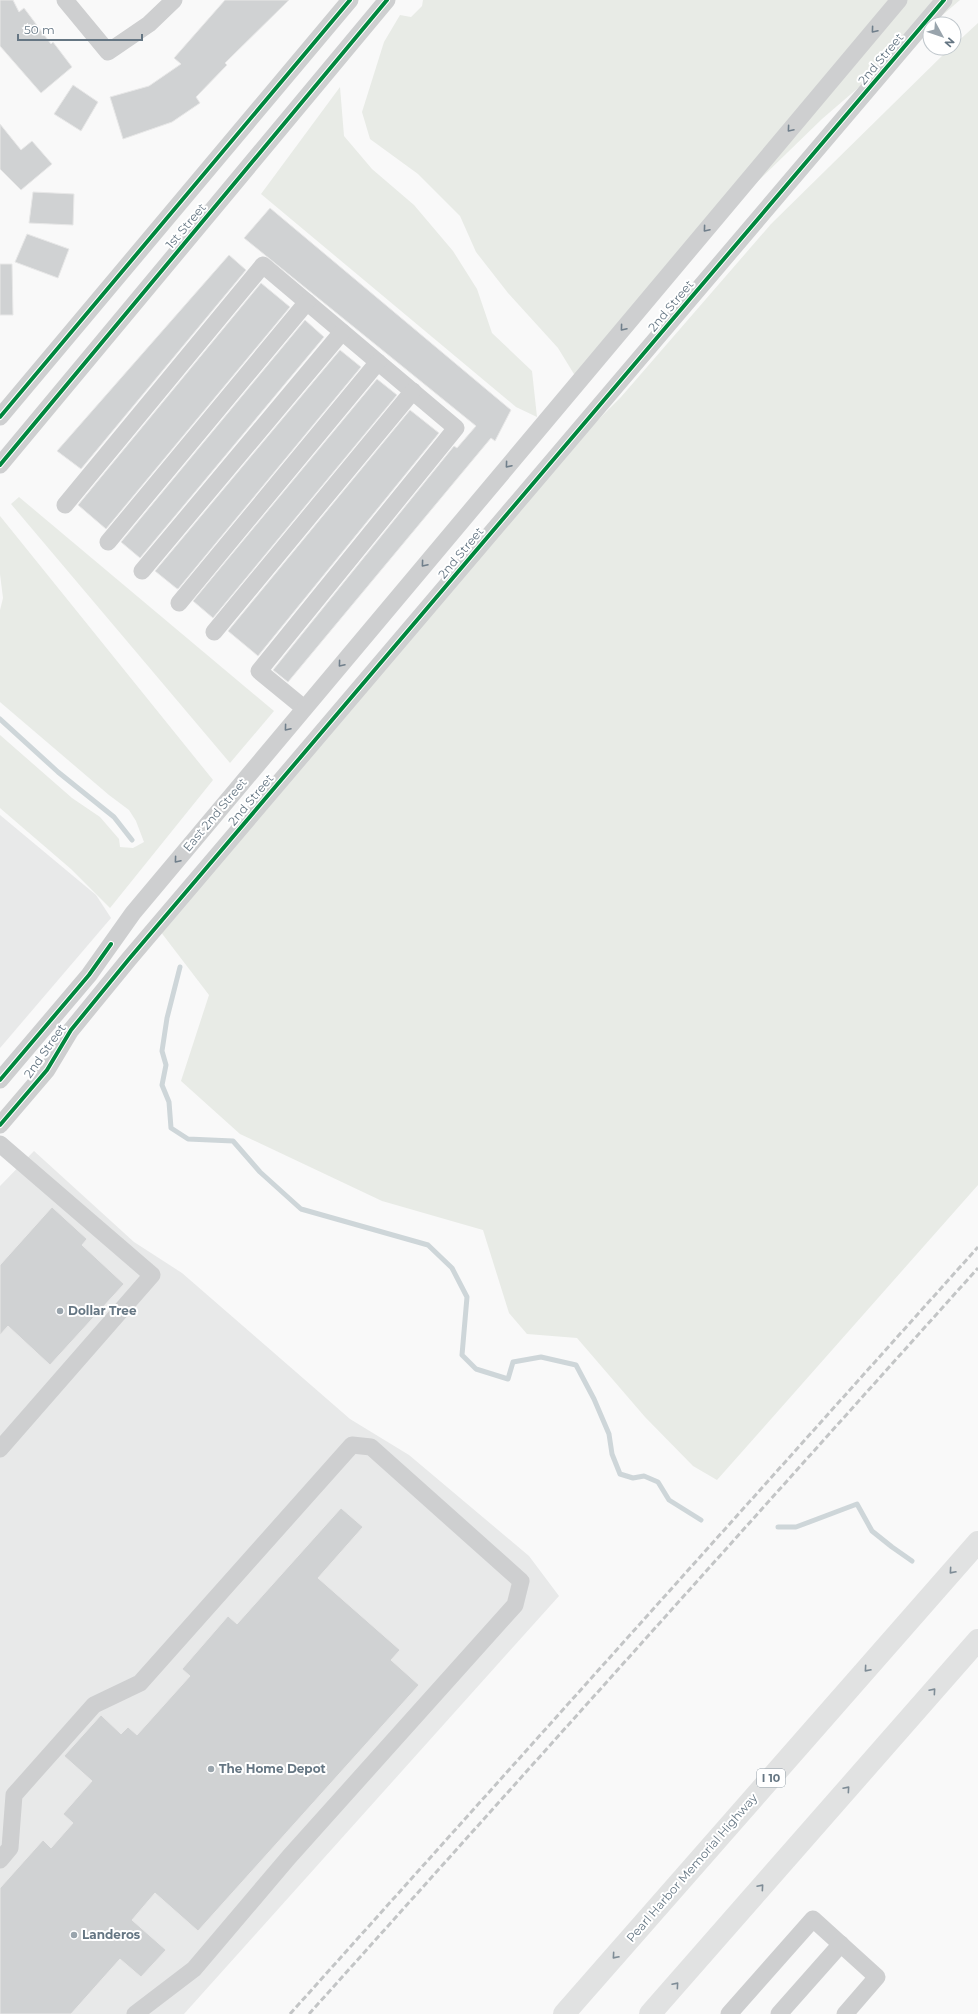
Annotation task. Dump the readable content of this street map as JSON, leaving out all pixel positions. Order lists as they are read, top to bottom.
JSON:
{
  "streets": {
    "highway": ["I 10", "Pearl Harbor Memorial Highway"],
    "street": ["2nd Street", "1st Street", "East 2nd Street"]
  },
  "crossings": [
    ["2nd Street", "East 2nd Street"]
  ],
  "one_way": ["East 2nd Street"],
  "places": ["Dollar Tree", "The Home Depot", "Landeros"],
  "scale_bar": "50 m",
  "north": "bottom right"
}
